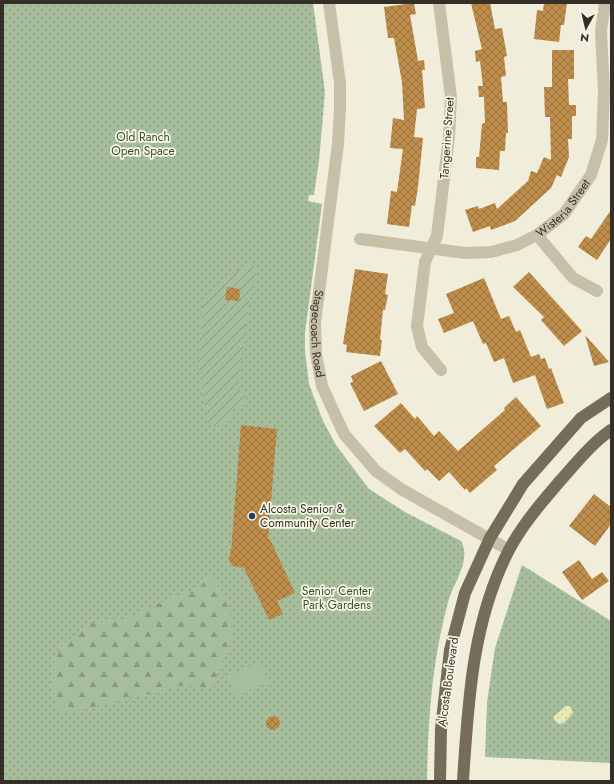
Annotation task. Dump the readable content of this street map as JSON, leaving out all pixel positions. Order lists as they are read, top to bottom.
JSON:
{
  "streets": {
    "main road": ["Alcosta Boulevard"],
    "street": ["Tangerine Street", "Wisteria Street", "Stagecoach Road"]
  },
  "crossings": [
    ["Tangerine Street", "Wisteria Street"],
    ["Stagecoach Road", "Alcosta Boulevard"]
  ],
  "parks": ["Old Ranch Open Space", "Senior Center Park Gardens"],
  "places": ["Alcosta Senior & Community Center"],
  "north": "bottom"
}
